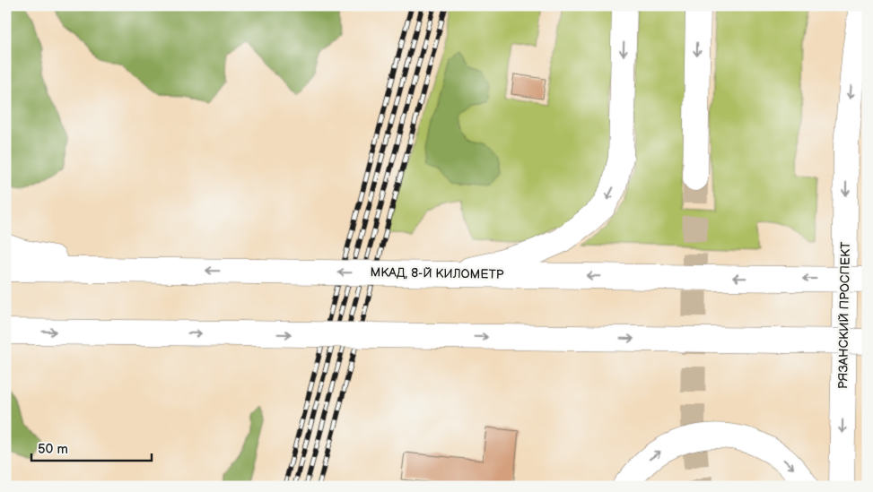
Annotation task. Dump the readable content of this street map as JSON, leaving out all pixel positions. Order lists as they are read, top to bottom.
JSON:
{
  "streets": {
    "main road": ["МКАД, 8-Й КИЛОМЕТР", "РЯЗАНСКИЙ ПРОСПЕКТ"]
  },
  "scale_bar": "50 m"
}
